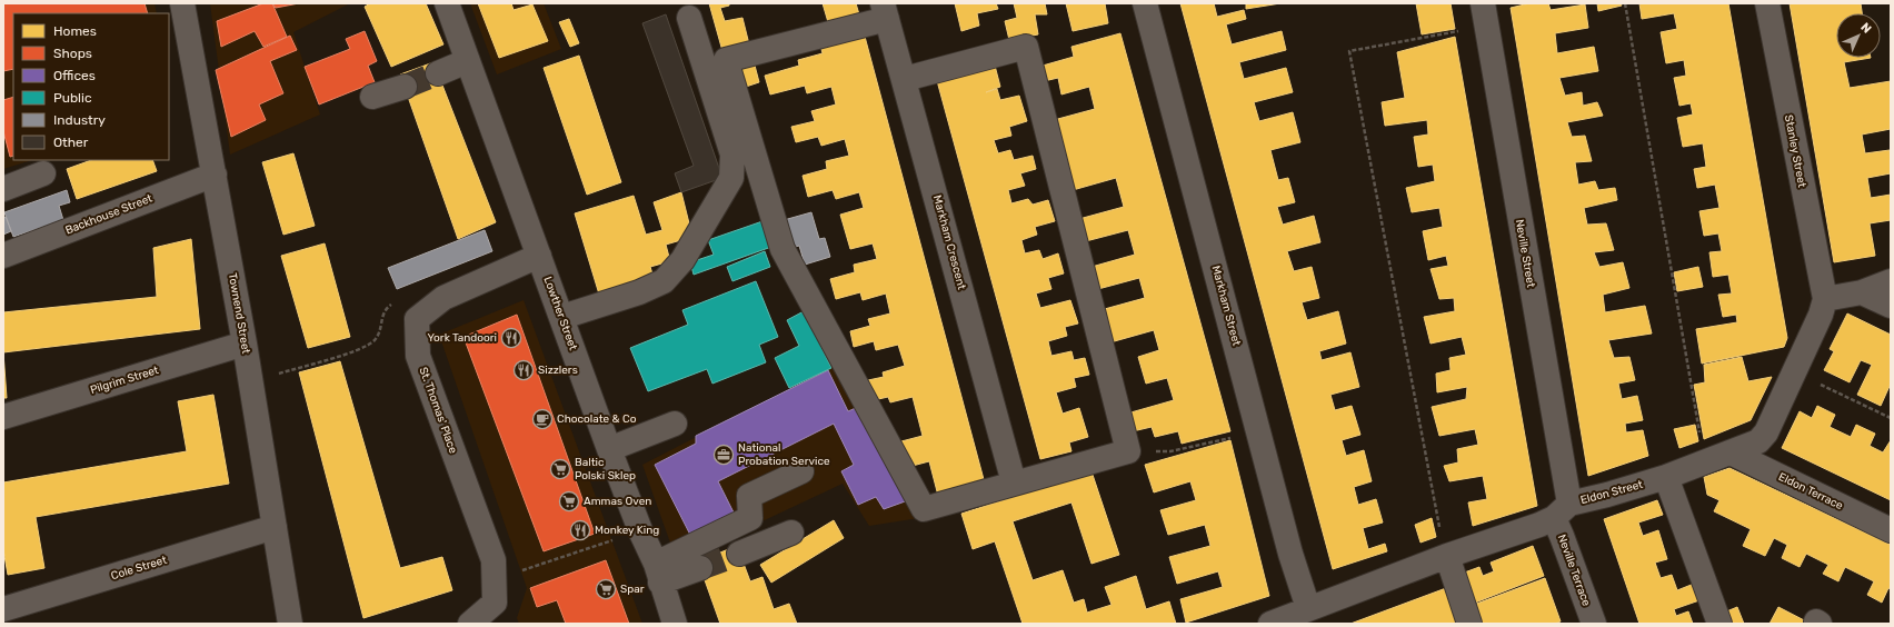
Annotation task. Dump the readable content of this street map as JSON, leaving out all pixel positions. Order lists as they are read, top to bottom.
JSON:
{
  "streets": {
    "street": [
      "Stanley Street",
      "Backhouse Street",
      "Markham Crescent",
      "Neville Street",
      "Markham Street",
      "Townend Street",
      "Lowther Street",
      "Pilgrim Street",
      "St. Thomas' Place",
      "Eldon Terrace",
      "Eldon Street",
      "Cole Street",
      "Neville Terrace"
    ]
  },
  "crossings": [
    ["Stanley Street", "Eldon Street"],
    ["Backhouse Street", "Townend Street"],
    ["Neville Street", "Eldon Street"],
    ["Neville Street", "Neville Terrace"],
    ["Markham Street", "Eldon Street"],
    ["Townend Street", "Pilgrim Street"],
    ["Townend Street", "Cole Street"],
    ["Lowther Street", "St. Thomas' Place"],
    ["Eldon Terrace", "Eldon Street"],
    ["Eldon Street", "Neville Terrace"]
  ],
  "places": {
    "restaurant": ["York Tandoori", "Sizzlers", "Monkey King"],
    "cafe": ["Chocolate & Co"],
    "office": ["National Probation Service"],
    "supermarket": ["Baltic Polski Sklep", "Ammas Oven", "Spar"]
  },
  "legend": [
    "Homes",
    "Shops",
    "Offices",
    "Public",
    "Industry",
    "Other"
  ],
  "north": "top right"
}
